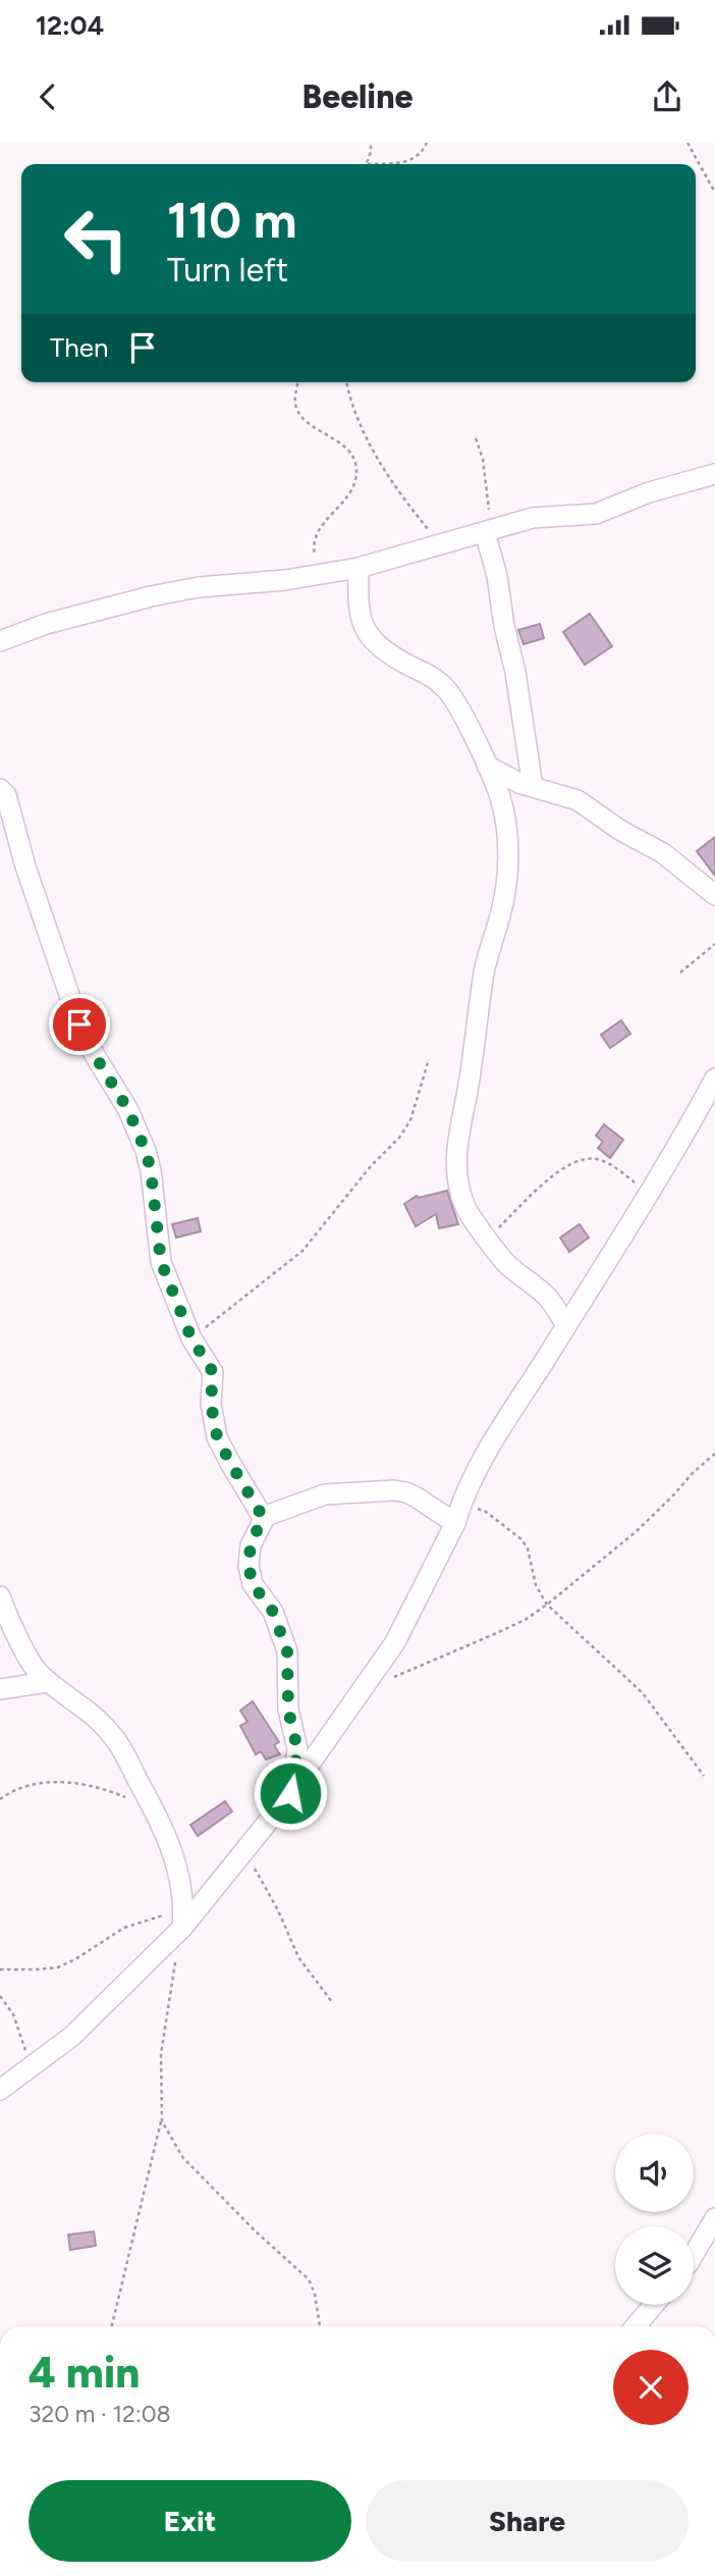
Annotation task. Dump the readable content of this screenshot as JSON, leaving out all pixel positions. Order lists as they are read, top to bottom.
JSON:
{
  "page": {
    "status": "12:04",
    "header": "Beeline",
    "turn": ["110 m", "Turn left"],
    "then": "Then",
    "heading": ["4 min", "320 m · 12:08"],
    "buttons": ["Exit", "Share"]
  }
}
